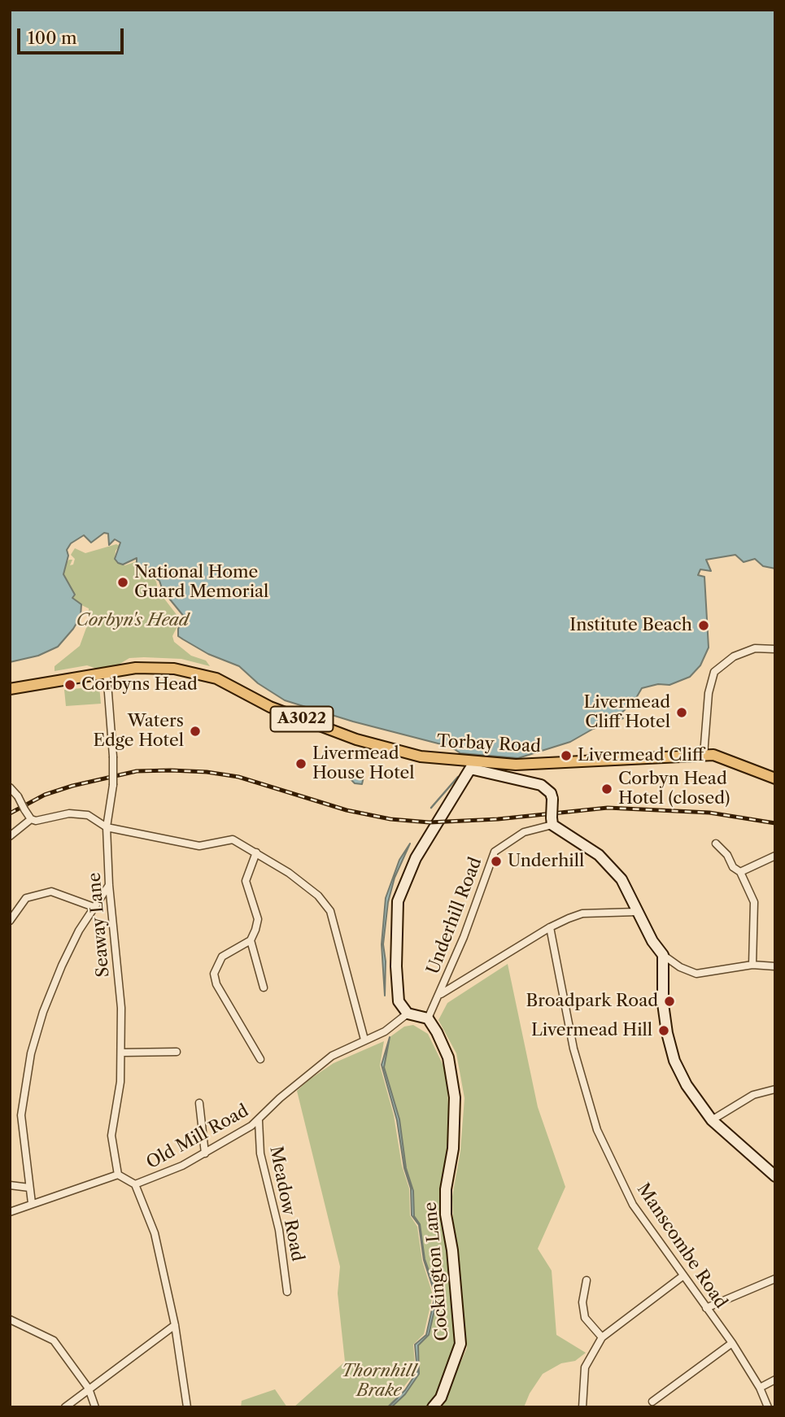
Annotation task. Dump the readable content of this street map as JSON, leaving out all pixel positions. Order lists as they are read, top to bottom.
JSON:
{
  "streets": {
    "main road": ["A3022", "Torbay Road"],
    "street": [
      "Underhill Road",
      "Seaway Lane",
      "Old Mill Road",
      "Meadow Road",
      "Manscombe Road",
      "Cockington Lane"
    ]
  },
  "crossings": [
    ["Torbay Road", "Seaway Lane"],
    ["Underhill Road", "Cockington Lane"],
    ["Seaway Lane", "Old Mill Road"],
    ["Old Mill Road", "Meadow Road"]
  ],
  "parks": ["Corbyn's Head", "Thornhill Brake"],
  "places": [
    "National Home Guard Memorial",
    "Institute Beach",
    "Corbyns Head",
    "Livermead Cliff Hotel",
    "Waters Edge Hotel",
    "Livermead Cliff",
    "Livermead House Hotel",
    "Corbyn Head Hotel (closed)",
    "Underhill",
    "Broadpark Road",
    "Livermead Hill"
  ],
  "scale_bar": "100 m"
}
